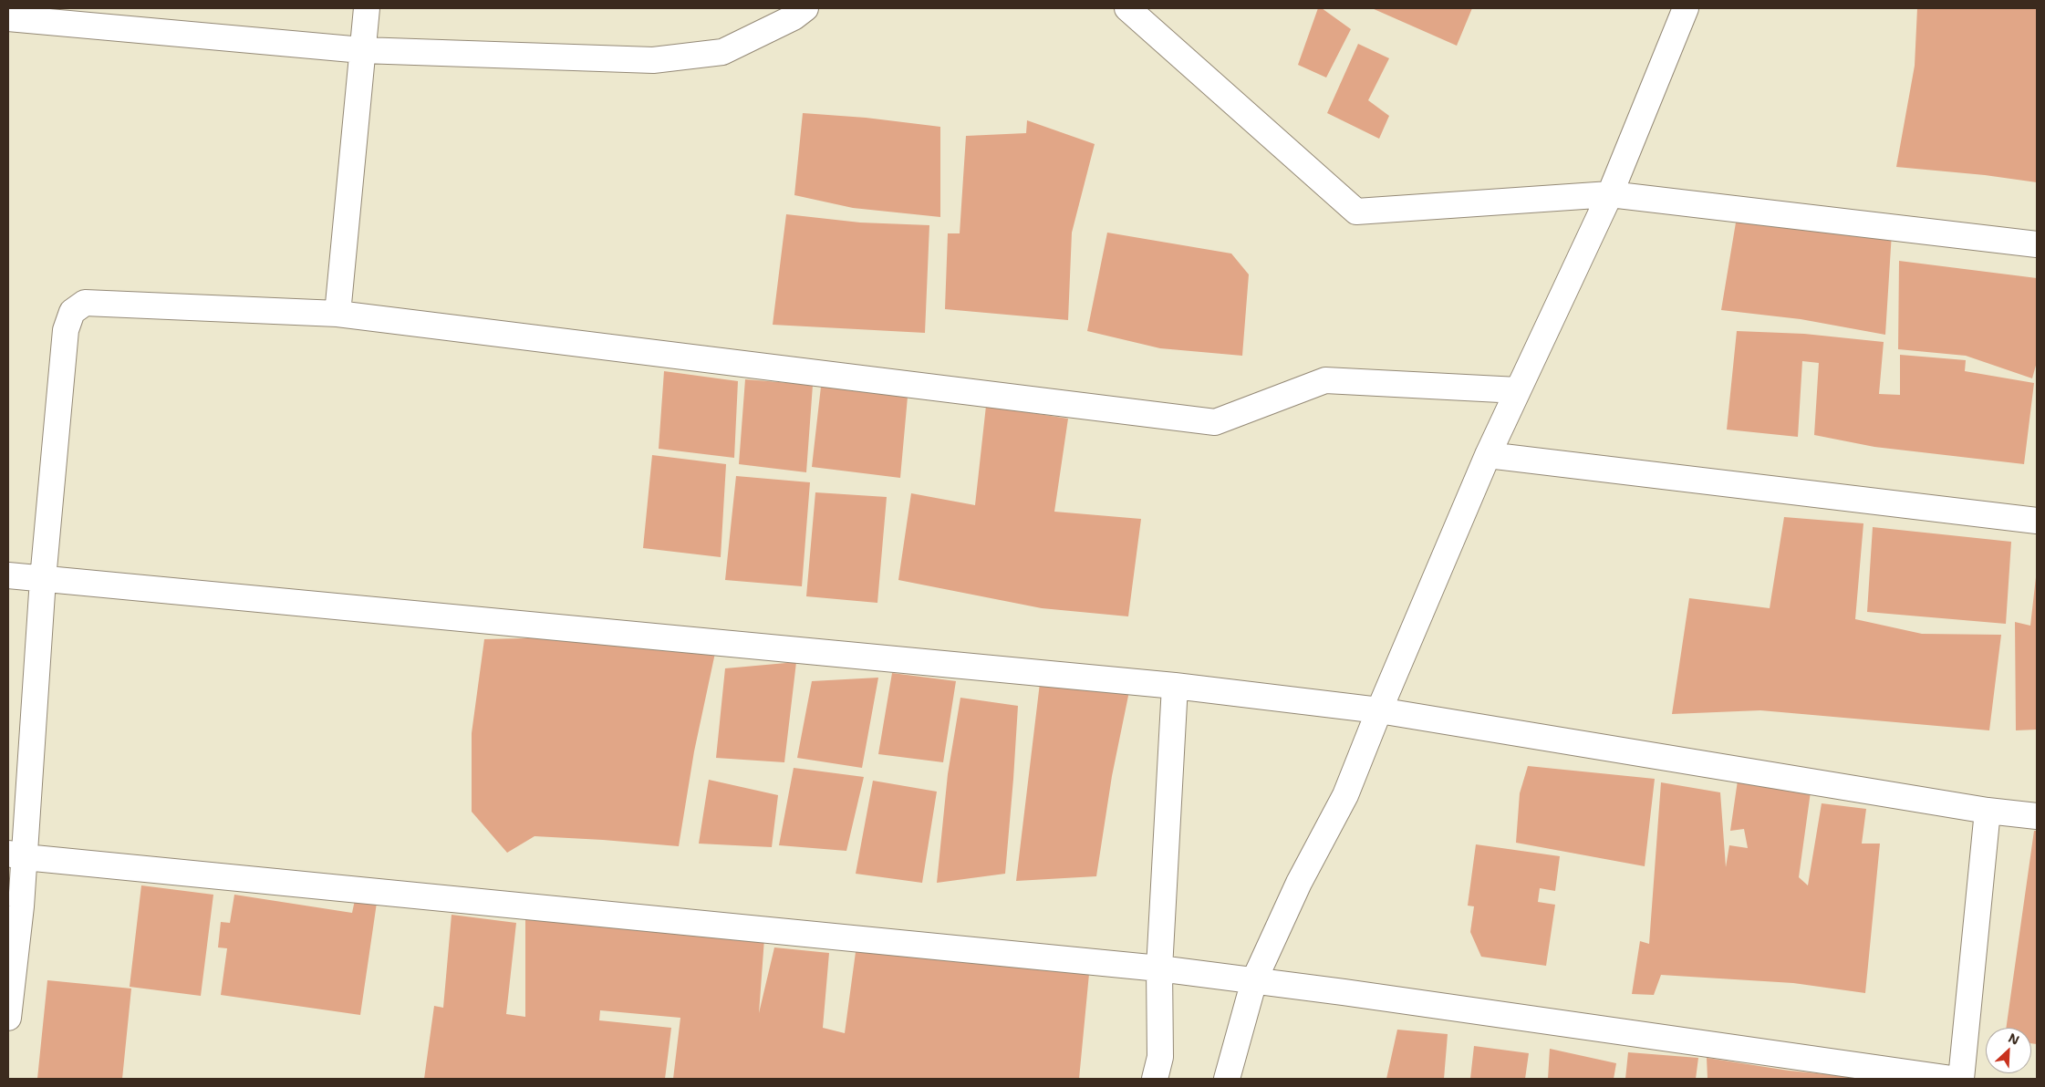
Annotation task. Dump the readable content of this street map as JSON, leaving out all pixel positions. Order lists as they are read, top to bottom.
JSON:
{
  "north": "top right"
}
